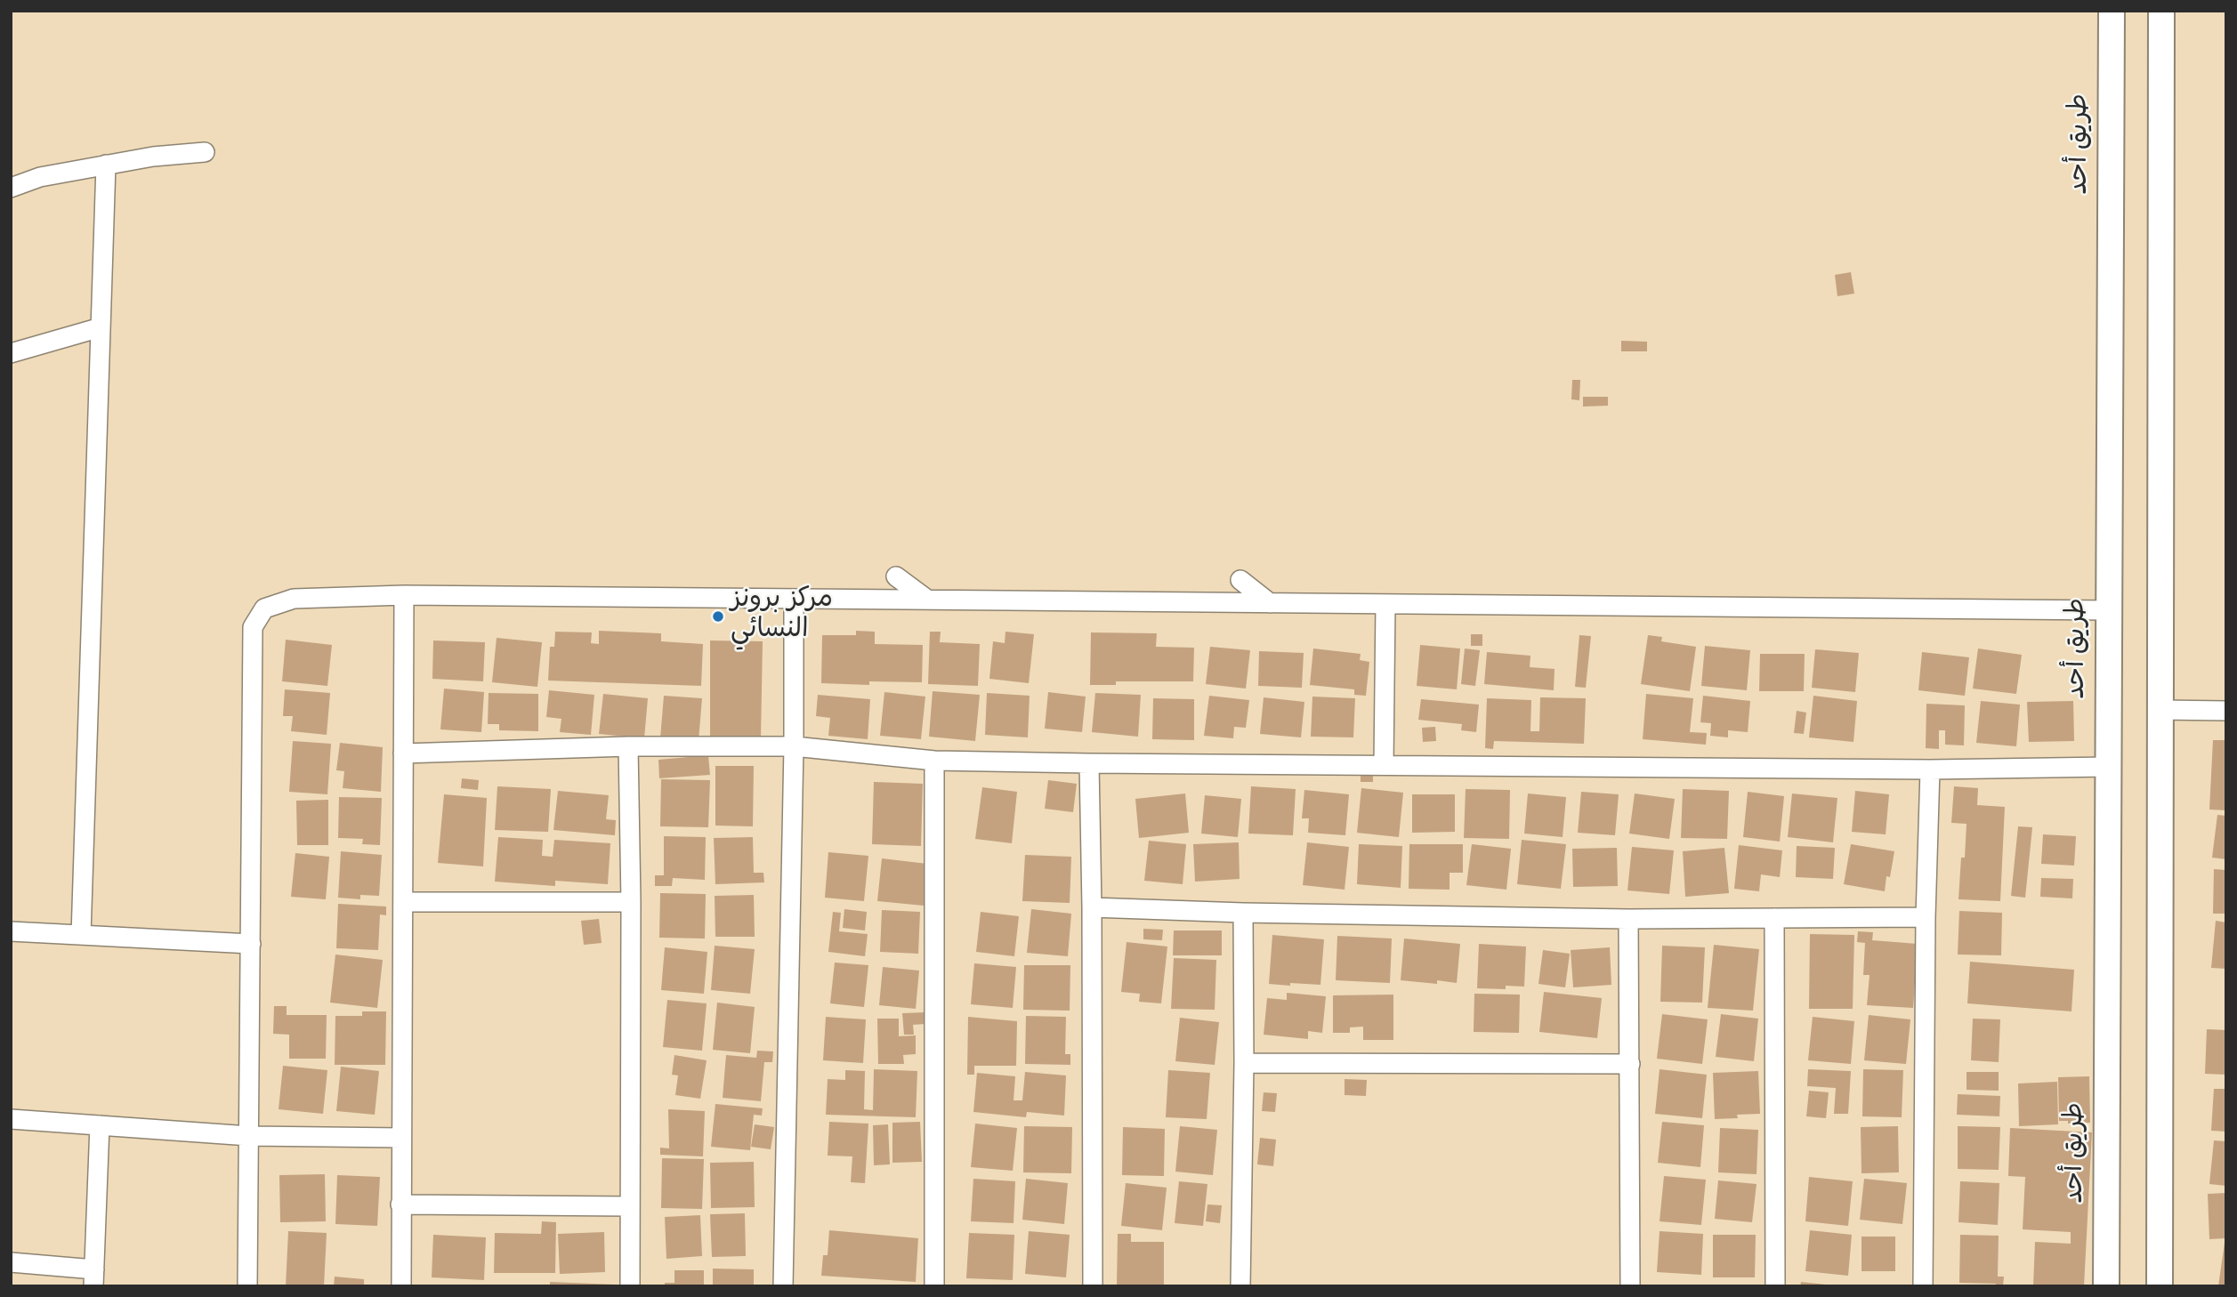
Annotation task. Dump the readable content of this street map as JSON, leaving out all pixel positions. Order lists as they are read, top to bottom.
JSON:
{
  "streets": {
    "main road": ["طريق أحد"]
  },
  "places": ["مركز برونز النسائي"]
}
